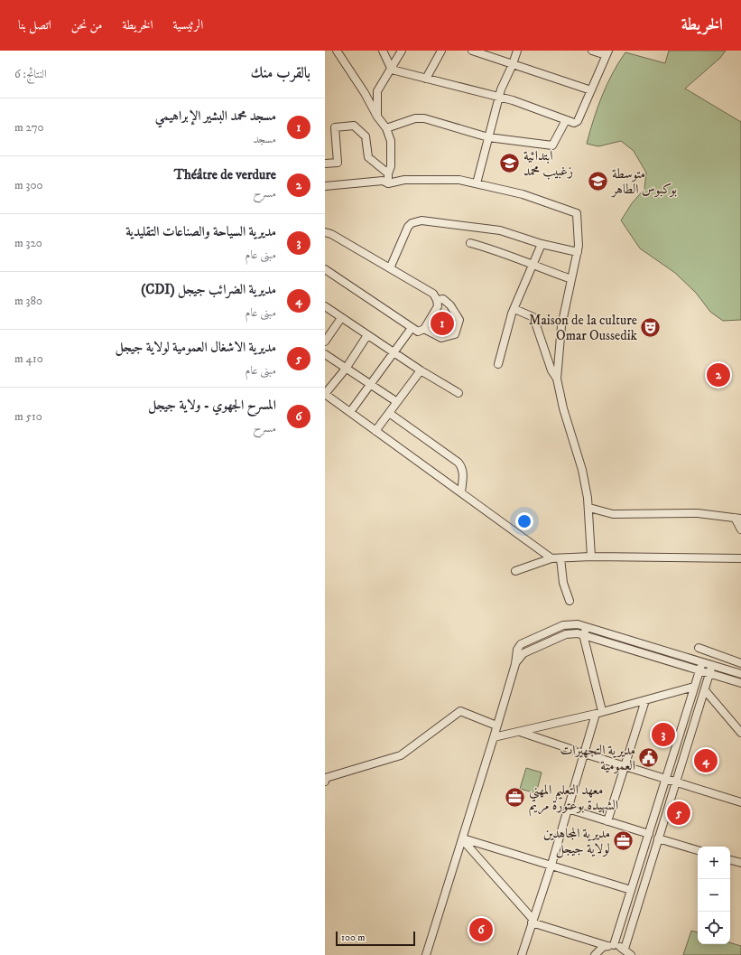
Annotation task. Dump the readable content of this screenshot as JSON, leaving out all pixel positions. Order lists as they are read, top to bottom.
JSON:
{
  "places": {
    "school or university": ["ابتدائية زغبيب محمد", "متوسطة بوكبوس الطاهر"],
    "theatre": ["Maison de la culture Omar Oussedik"],
    "public building": ["مديرية التجهيزات العمومية"],
    "office": ["معهد التعليم المهني الشهيدة بوعتورة مريم", "مديرية المجاهدين لولاية جيجل"]
  },
  "scale_bar": "100 m",
  "page": {
    "header": "الخريطة",
    "nav": [
      "الرئيسية",
      "الخريطة",
      "من نحن",
      "اتصل بنا"
    ],
    "heading": ["بالقرب منك", "النتائج: 6"],
    "list": [
      {
        "mark": "1",
        "name": "مسجد محمد البشير الإبراهيمي",
        "note": "مسجد",
        "value": "270 m"
      },
      {
        "mark": "2",
        "name": "Théâtre de verdure",
        "note": "مسرح",
        "value": "300 m"
      },
      {
        "mark": "3",
        "name": "مديرية السياحة والصناعات التقليدية",
        "note": "مبنى عام",
        "value": "320 m"
      },
      {
        "mark": "4",
        "name": "مديرية الضرائب جيجل (CDI)",
        "note": "مبنى عام",
        "value": "380 m"
      },
      {
        "mark": "5",
        "name": "مديرية الاشغال العمومية لولاية جيجل",
        "note": "مبنى عام",
        "value": "410 m"
      },
      {
        "mark": "6",
        "name": "المسرح الجهوي - ولاية جيجل",
        "note": "مسرح",
        "value": "510 m"
      }
    ],
    "pins": [
      "1",
      "2",
      "3",
      "4",
      "5",
      "6"
    ],
    "map_buttons": ["+", "−"],
    "scale": "100 m"
  }
}
